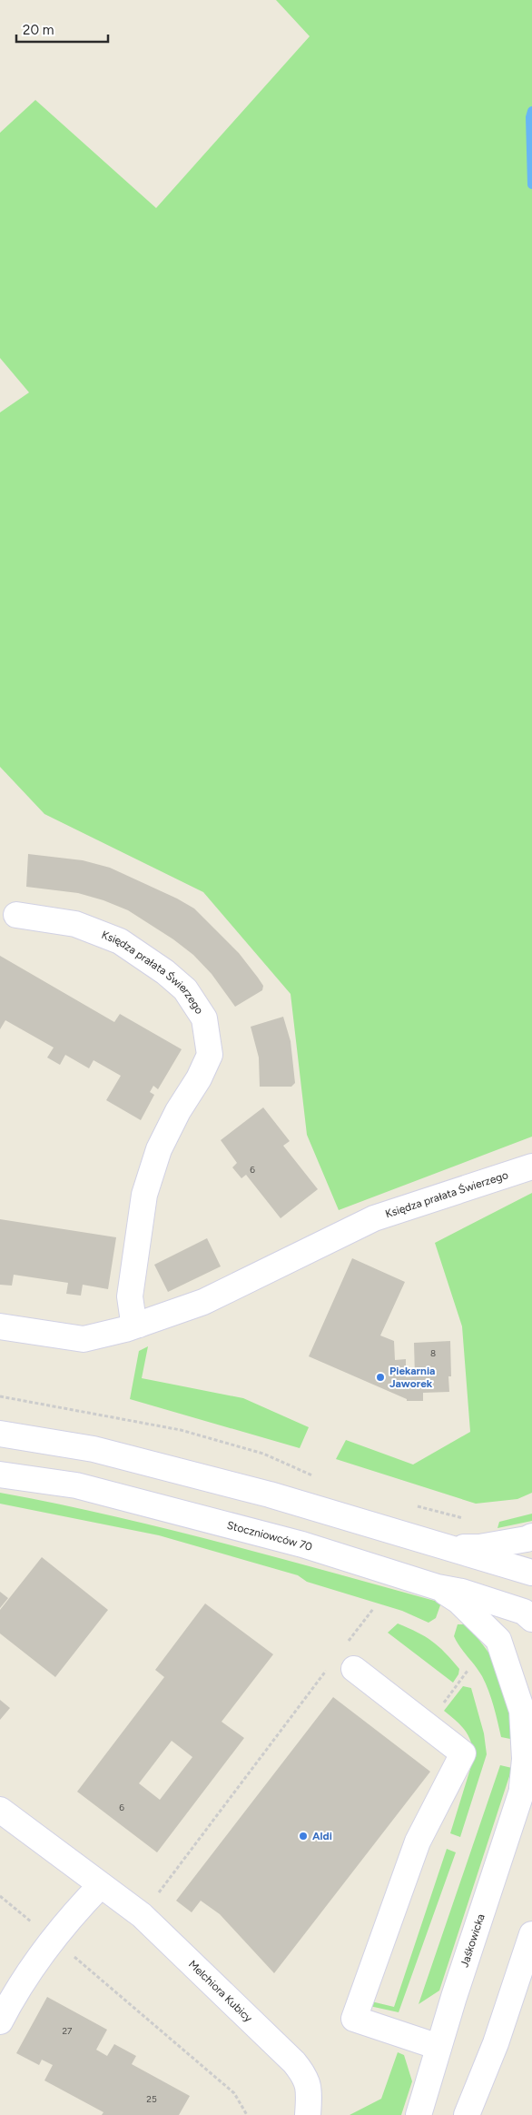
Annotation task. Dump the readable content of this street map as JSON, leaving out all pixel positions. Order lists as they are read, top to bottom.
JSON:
{
  "streets": {
    "street": [
      "Księdza prałata Świerzego",
      "Stoczniowców 70",
      "Jaśkowicka",
      "Melchiora Kubicy"
    ]
  },
  "places": ["Piekarnia Jaworek", "Aldi"],
  "house_numbers": [
    "6",
    "8",
    "6",
    "27",
    "25"
  ],
  "scale_bar": "20 m"
}
